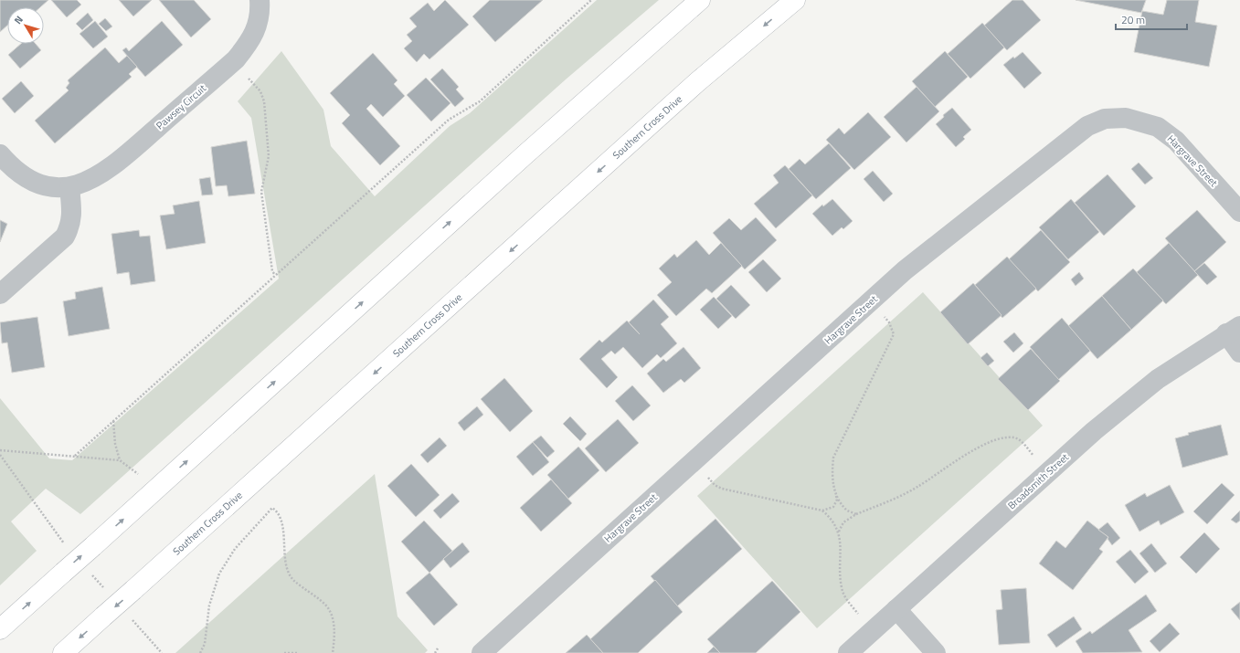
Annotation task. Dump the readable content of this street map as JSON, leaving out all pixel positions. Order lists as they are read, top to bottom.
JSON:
{
  "streets": {
    "main road": ["Southern Cross Drive"],
    "street": ["Pawsey Circuit", "Hargrave Street", "Broadsmith Street"]
  },
  "scale_bar": "20 m",
  "north": "top left"
}
